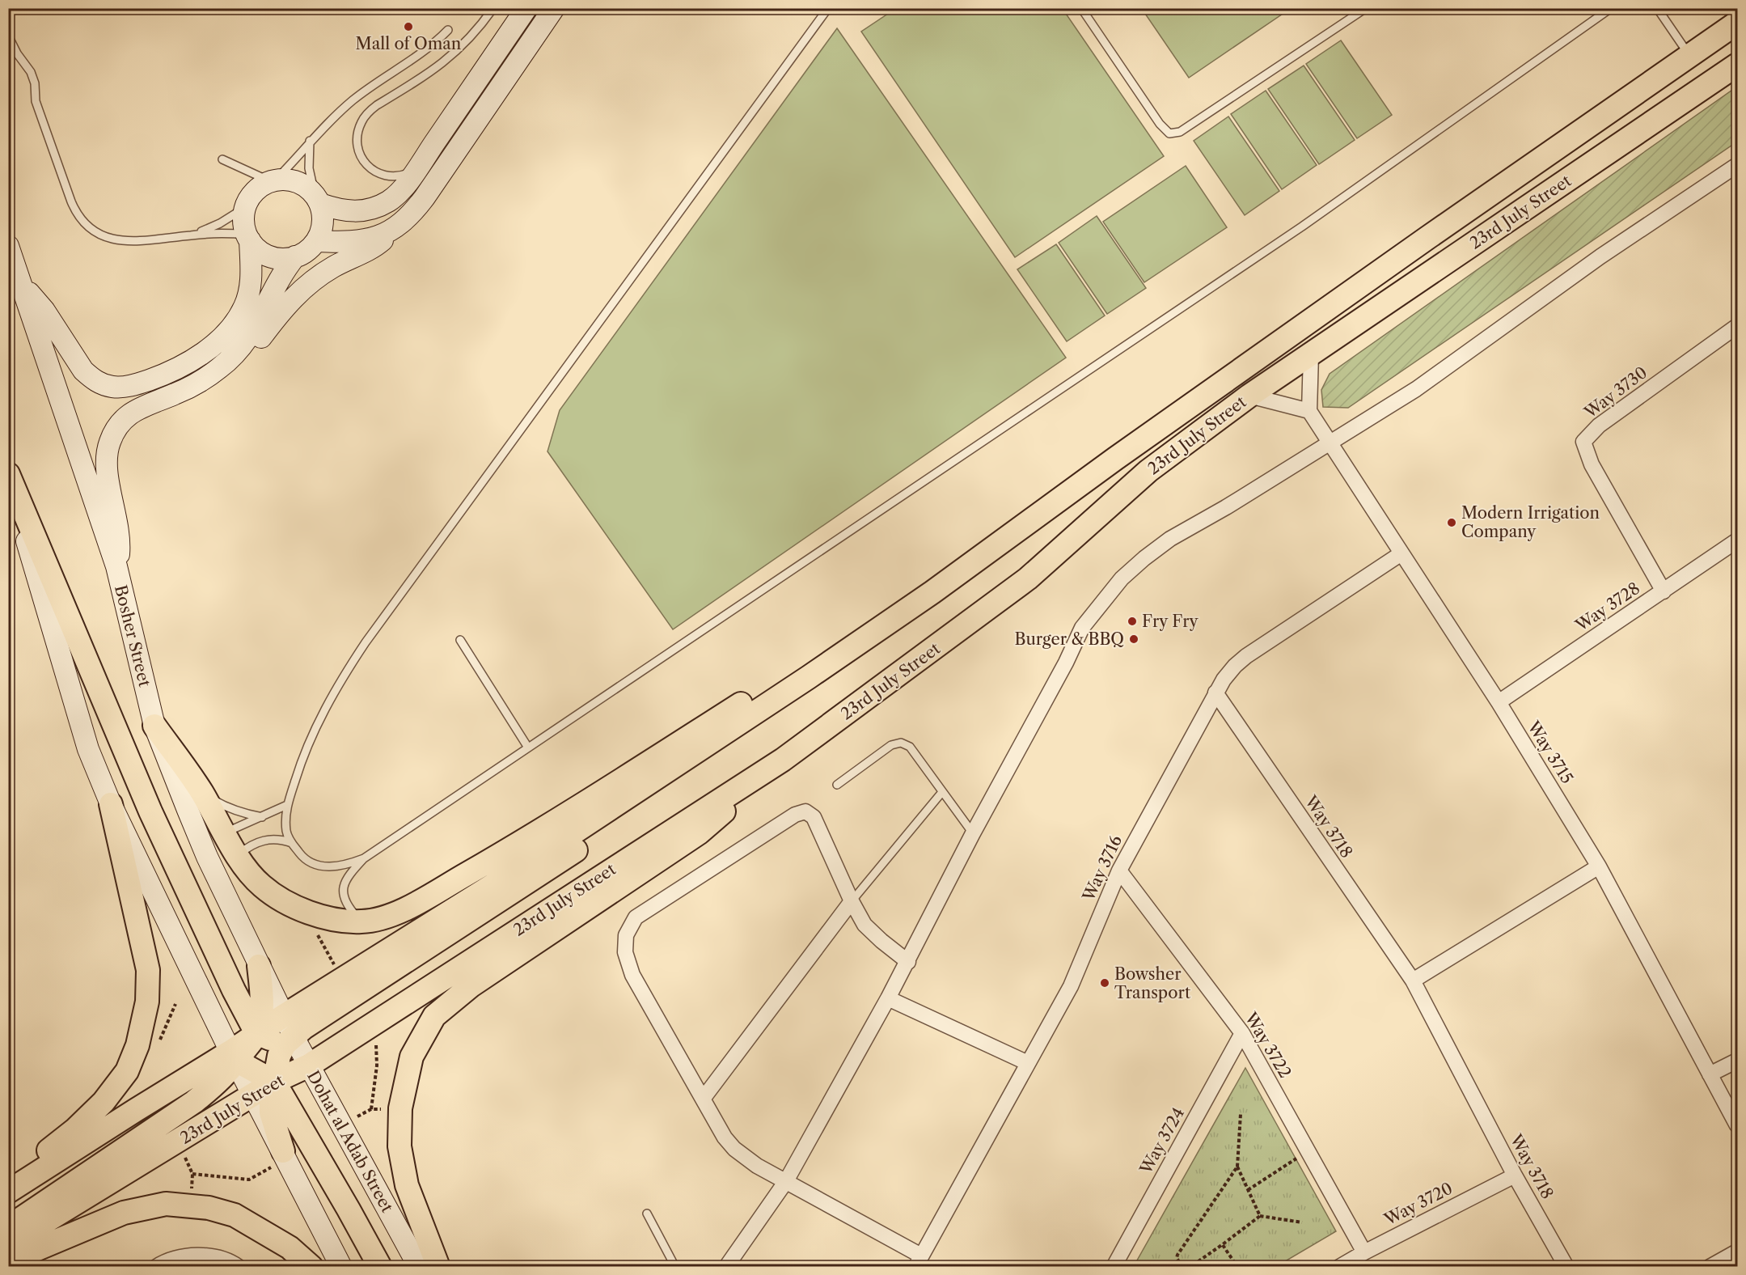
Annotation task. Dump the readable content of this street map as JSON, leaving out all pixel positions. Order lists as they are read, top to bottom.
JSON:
{
  "streets": {
    "main road": ["23rd July Street", "Bosher Street", "Dohat al Adab Street"],
    "street": [
      "Way 3730",
      "Way 3728",
      "Way 3715",
      "Way 3718",
      "Way 3716",
      "Way 3722",
      "Way 3724",
      "Way 3720"
    ]
  },
  "crossings": [
    ["23rd July Street", "Bosher Street"],
    ["23rd July Street", "Dohat al Adab Street"],
    ["Way 3730", "Way 3728"],
    ["Way 3728", "Way 3715"],
    ["Bosher Street", "Dohat al Adab Street"],
    ["Way 3715", "Way 3716"],
    ["Way 3718", "Way 3716"],
    ["Way 3718", "Way 3720"],
    ["Way 3716", "Way 3722"],
    ["Way 3722", "Way 3724"],
    ["Way 3722", "Way 3720"]
  ],
  "places": [
    "Mall of Oman",
    "Modern Irrigation Company",
    "Fry Fry",
    "Burger & BBQ",
    "Bowsher Transport"
  ]
}
